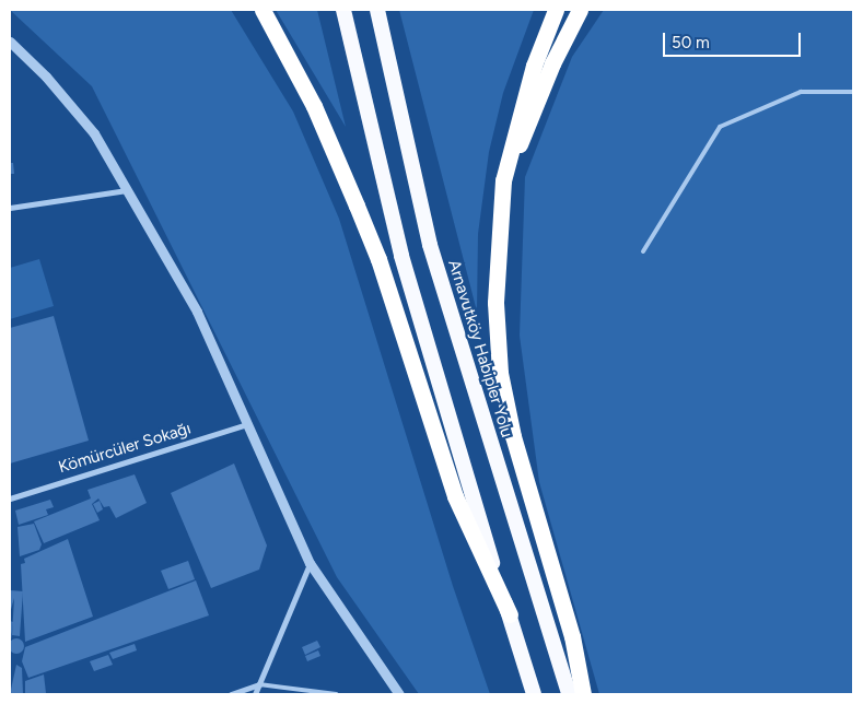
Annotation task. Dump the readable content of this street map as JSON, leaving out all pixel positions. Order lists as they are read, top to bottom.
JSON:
{
  "streets": {
    "highway": ["Arnavutköy Habipler Yolu"],
    "street": ["Kömürcüler Sokağı"]
  },
  "scale_bar": "50 m"
}
